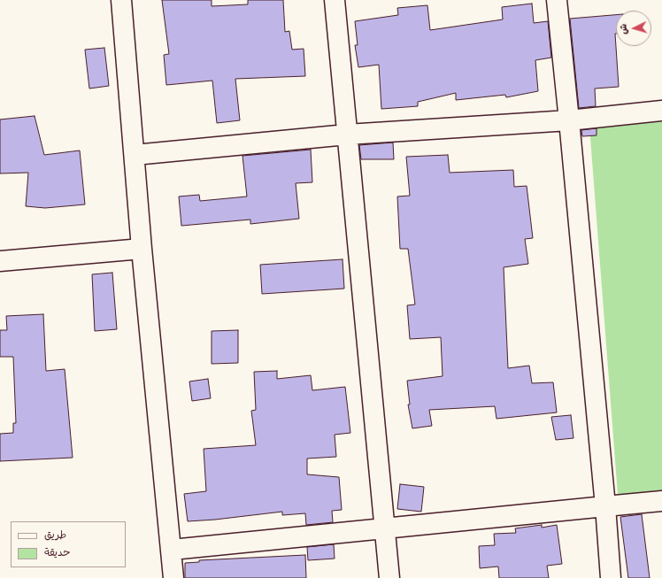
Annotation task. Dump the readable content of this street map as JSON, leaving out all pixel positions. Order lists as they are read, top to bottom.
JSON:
{
  "legend": ["طريق", "حديقة"],
  "north": "left"
}
